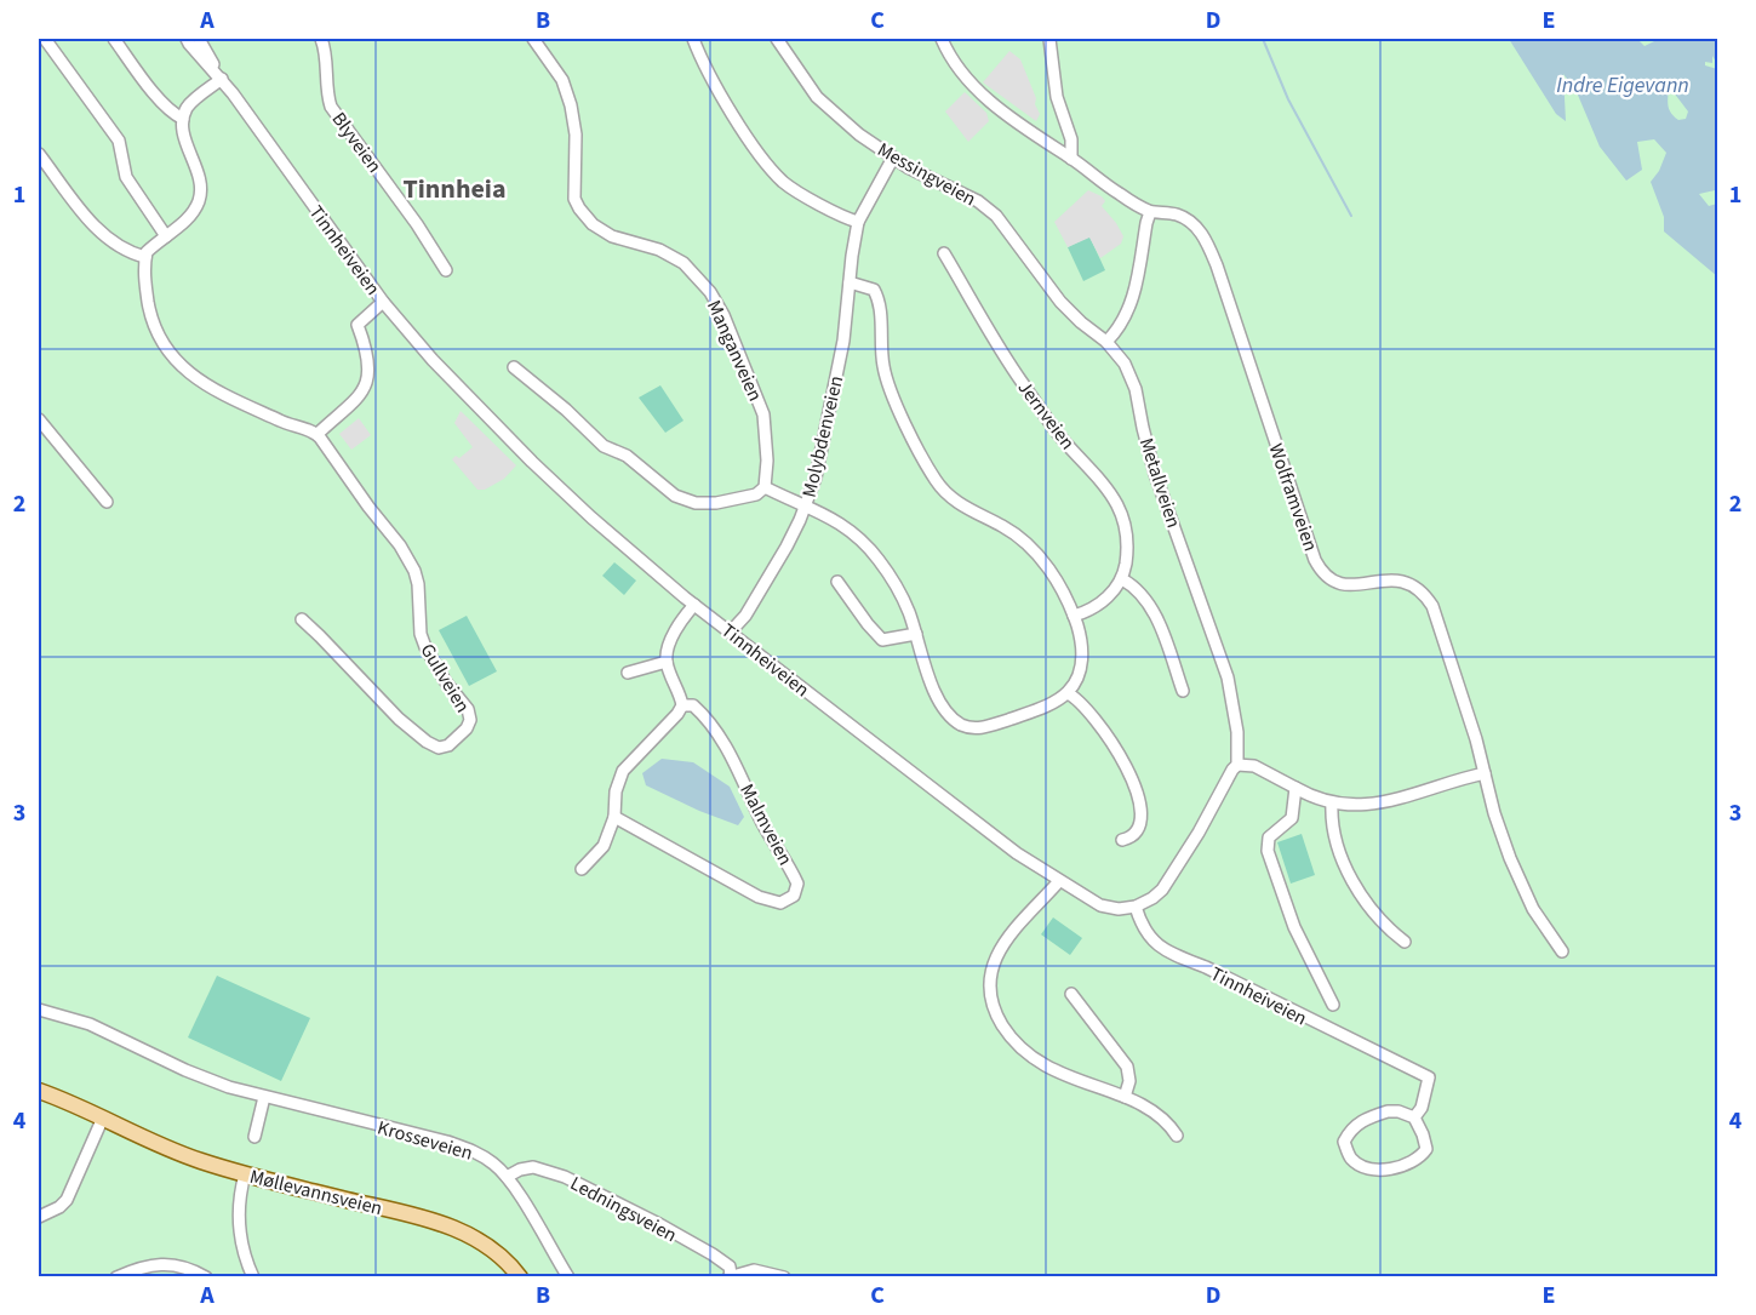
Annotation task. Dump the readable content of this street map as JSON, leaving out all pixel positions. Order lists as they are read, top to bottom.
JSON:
{
  "streets": {
    "main road": ["Møllevannsveien"],
    "street": [
      "Blyveien",
      "Messingveien",
      "Tinnheiveien",
      "Manganveien",
      "Jernveien",
      "Molybdenveien",
      "Metallveien",
      "Wolframveien",
      "Gullveien",
      "Malmveien",
      "Krosseveien",
      "Ledningsveien"
    ]
  },
  "crossings": [
    ["Messingveien", "Molybdenveien"],
    ["Messingveien", "Metallveien"],
    ["Tinnheiveien", "Molybdenveien"],
    ["Krosseveien", "Ledningsveien"]
  ],
  "districts": ["Tinnheia"],
  "water": ["Indre Eigevann"],
  "grid": {
    "columns": [
      "A",
      "B",
      "C",
      "D",
      "E"
    ],
    "rows": [
      "1",
      "2",
      "3",
      "4"
    ]
  }
}
